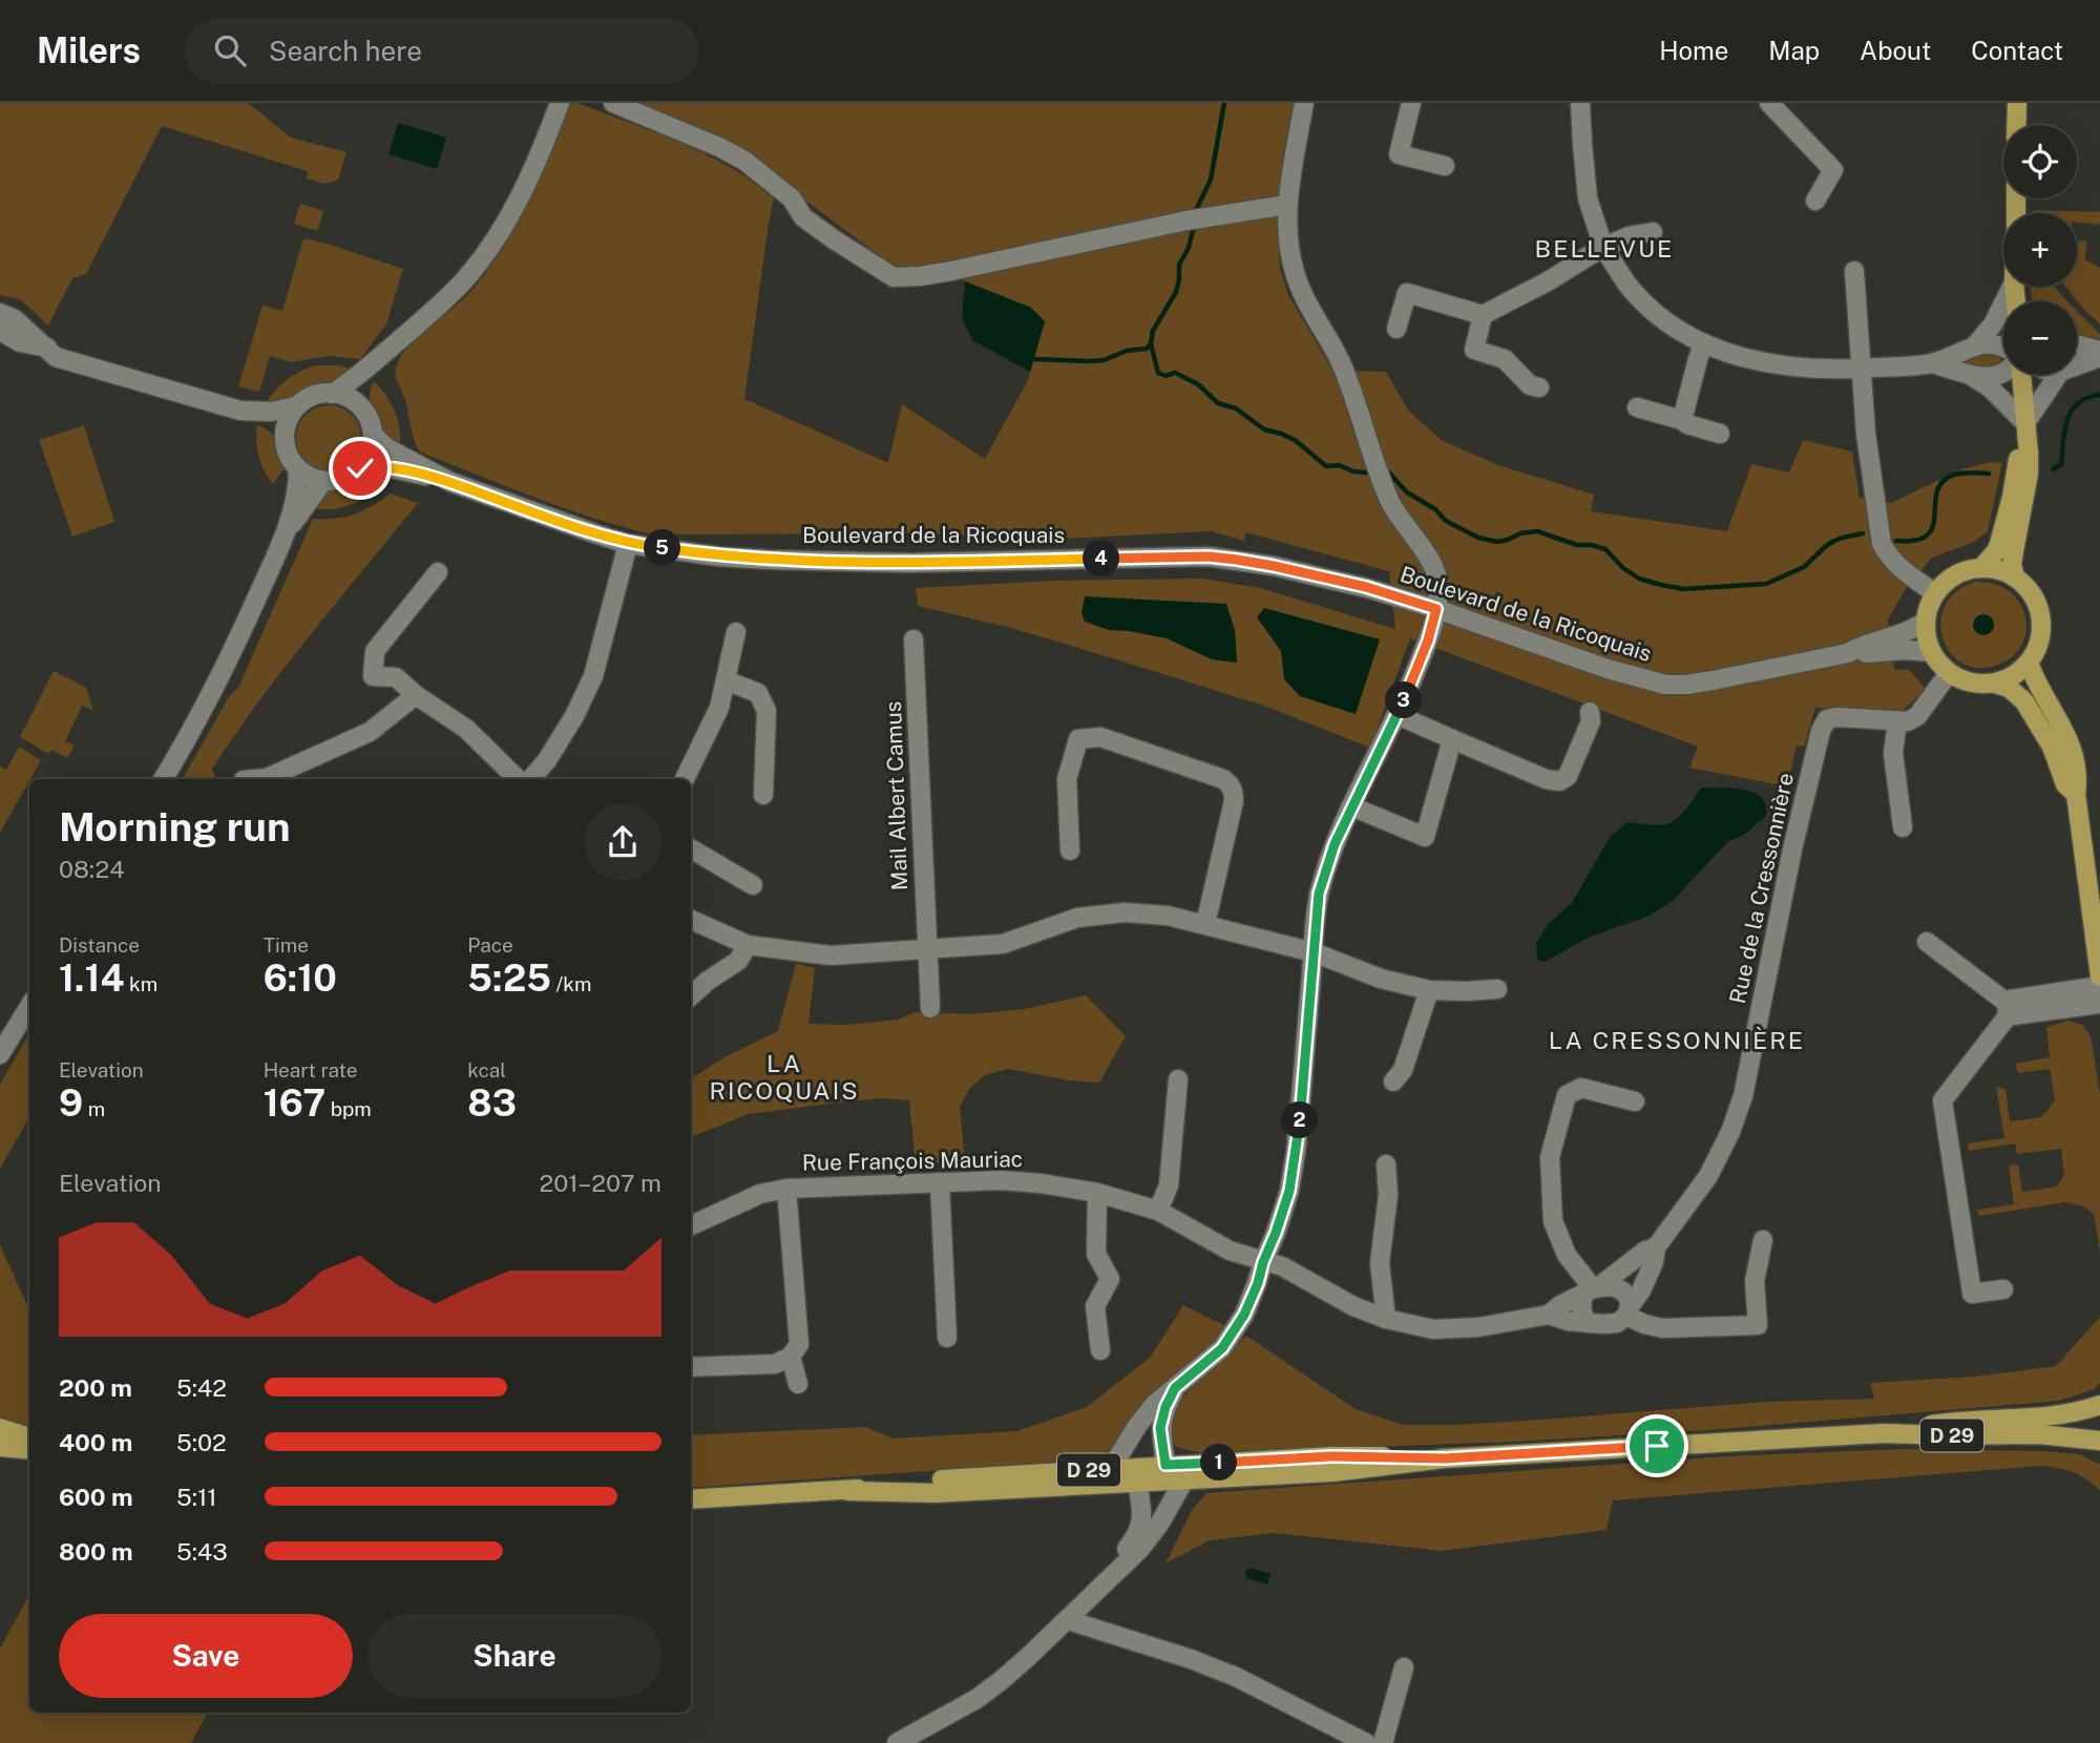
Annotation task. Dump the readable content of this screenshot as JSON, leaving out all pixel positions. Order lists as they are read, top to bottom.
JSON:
{
  "streets": {
    "main road": ["D 29"],
    "street": [
      "Boulevard de la Ricoquais",
      "Mail Albert Camus",
      "Rue de la Cressonnière",
      "Rue François Mauriac"
    ]
  },
  "crossings": [
    ["Rue de la Cressonnière", "Rue François Mauriac"]
  ],
  "districts": ["BELLEVUE", "LA CRESSONNIÈRE", "LA RICOQUAIS"],
  "page": {
    "header": "Milers",
    "search": "Search here",
    "nav": [
      "Home",
      "Map",
      "About",
      "Contact"
    ],
    "map_buttons": ["+", "−"],
    "pins": [
      "5",
      "4",
      "3",
      "2",
      "1"
    ],
    "heading": ["Morning run", "08:24"],
    "stats": [
      ["Distance", "1.14 km"],
      ["Time", "6:10"],
      ["Pace", "5:25 /km"],
      ["Elevation", "9 m"],
      ["Heart rate", "167 bpm"],
      ["kcal", "83"]
    ],
    "chart": ["Elevation", "201–207 m"],
    "list": [
      {
        "name": "200 m",
        "note": "5:42"
      },
      {
        "name": "400 m",
        "note": "5:02"
      },
      {
        "name": "600 m",
        "note": "5:11"
      },
      {
        "name": "800 m",
        "note": "5:43"
      }
    ],
    "buttons": ["Save", "Share"]
  }
}
